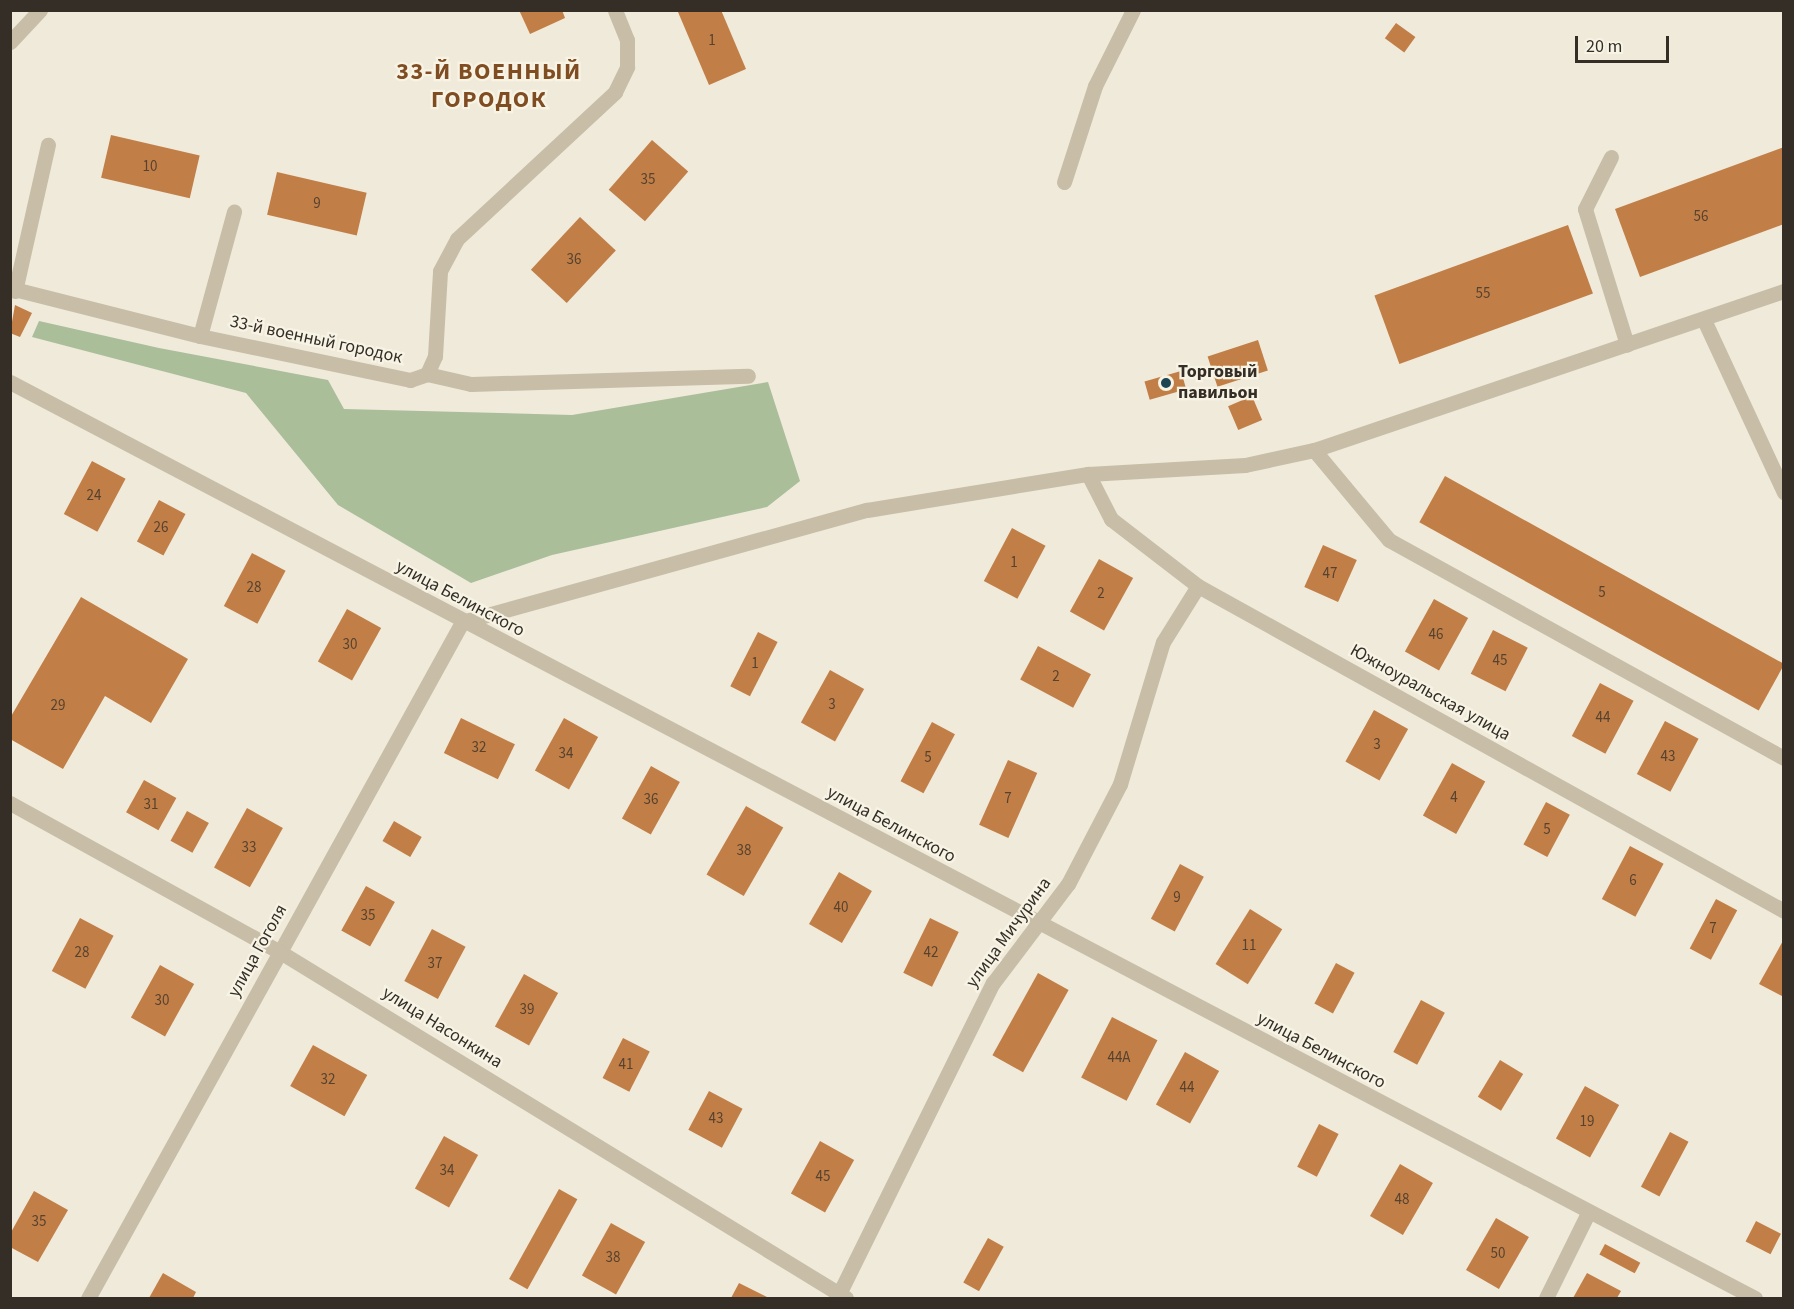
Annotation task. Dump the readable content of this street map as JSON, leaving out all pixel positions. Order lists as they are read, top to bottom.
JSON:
{
  "streets": {
    "street": [
      "33-й военный городок",
      "улица Белинского",
      "Южноуральская улица",
      "улица Мичурина",
      "улица Гоголя",
      "улица Насонкина"
    ]
  },
  "crossings": [
    ["улица Белинского", "улица Мичурина"],
    ["улица Белинского", "улица Гоголя"],
    ["Южноуральская улица", "улица Мичурина"],
    ["улица Мичурина", "улица Насонкина"],
    ["улица Гоголя", "улица Насонкина"]
  ],
  "districts": ["33-Й ВОЕННЫЙ ГОРОДОК"],
  "places": ["Торговый павильон"],
  "house_numbers": [
    "1",
    "10",
    "35",
    "9",
    "56",
    "36",
    "55",
    "24",
    "26",
    "1",
    "47",
    "28",
    "5",
    "2",
    "46",
    "30",
    "45",
    "1",
    "2",
    "3",
    "29",
    "44",
    "3",
    "32",
    "34",
    "43",
    "5",
    "4",
    "7",
    "36",
    "31",
    "5",
    "33",
    "38",
    "6",
    "9",
    "40",
    "35",
    "7",
    "11",
    "28",
    "42",
    "37",
    "30",
    "39",
    "44А",
    "41",
    "32",
    "44",
    "43",
    "19",
    "34",
    "45",
    "48",
    "35",
    "50",
    "38"
  ],
  "scale_bar": "20 m"
}
